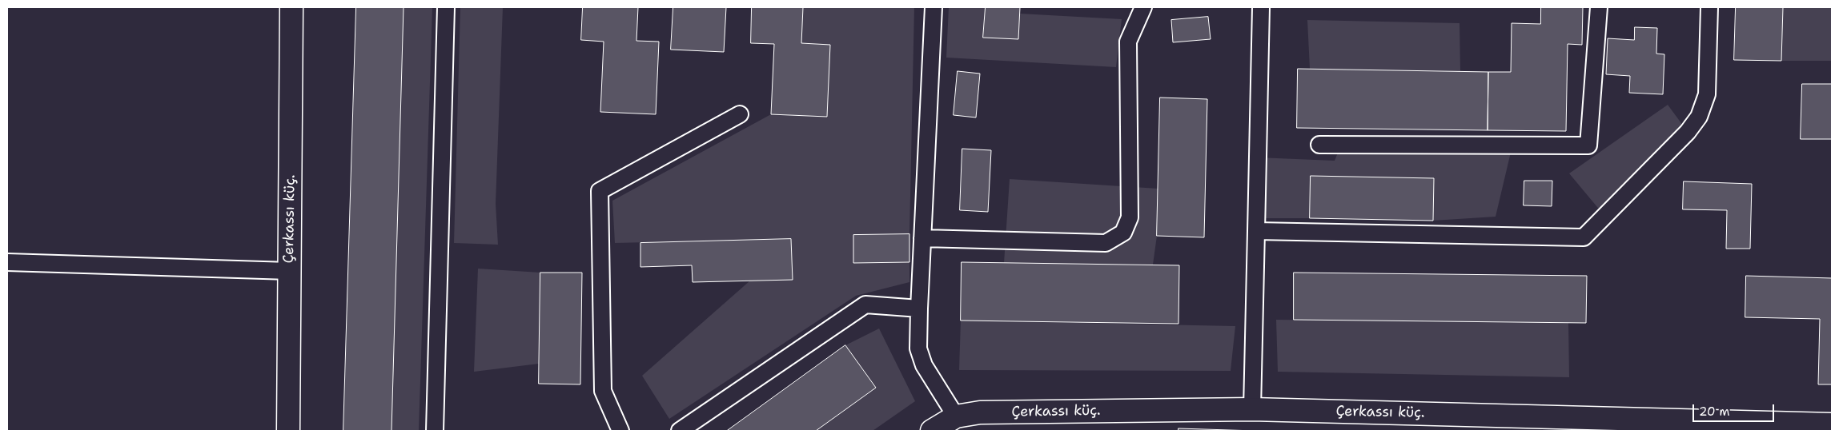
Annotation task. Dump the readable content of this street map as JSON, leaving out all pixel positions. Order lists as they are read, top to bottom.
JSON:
{
  "streets": {
    "street": ["Çerkassı küç."]
  },
  "scale_bar": "20 m"
}
